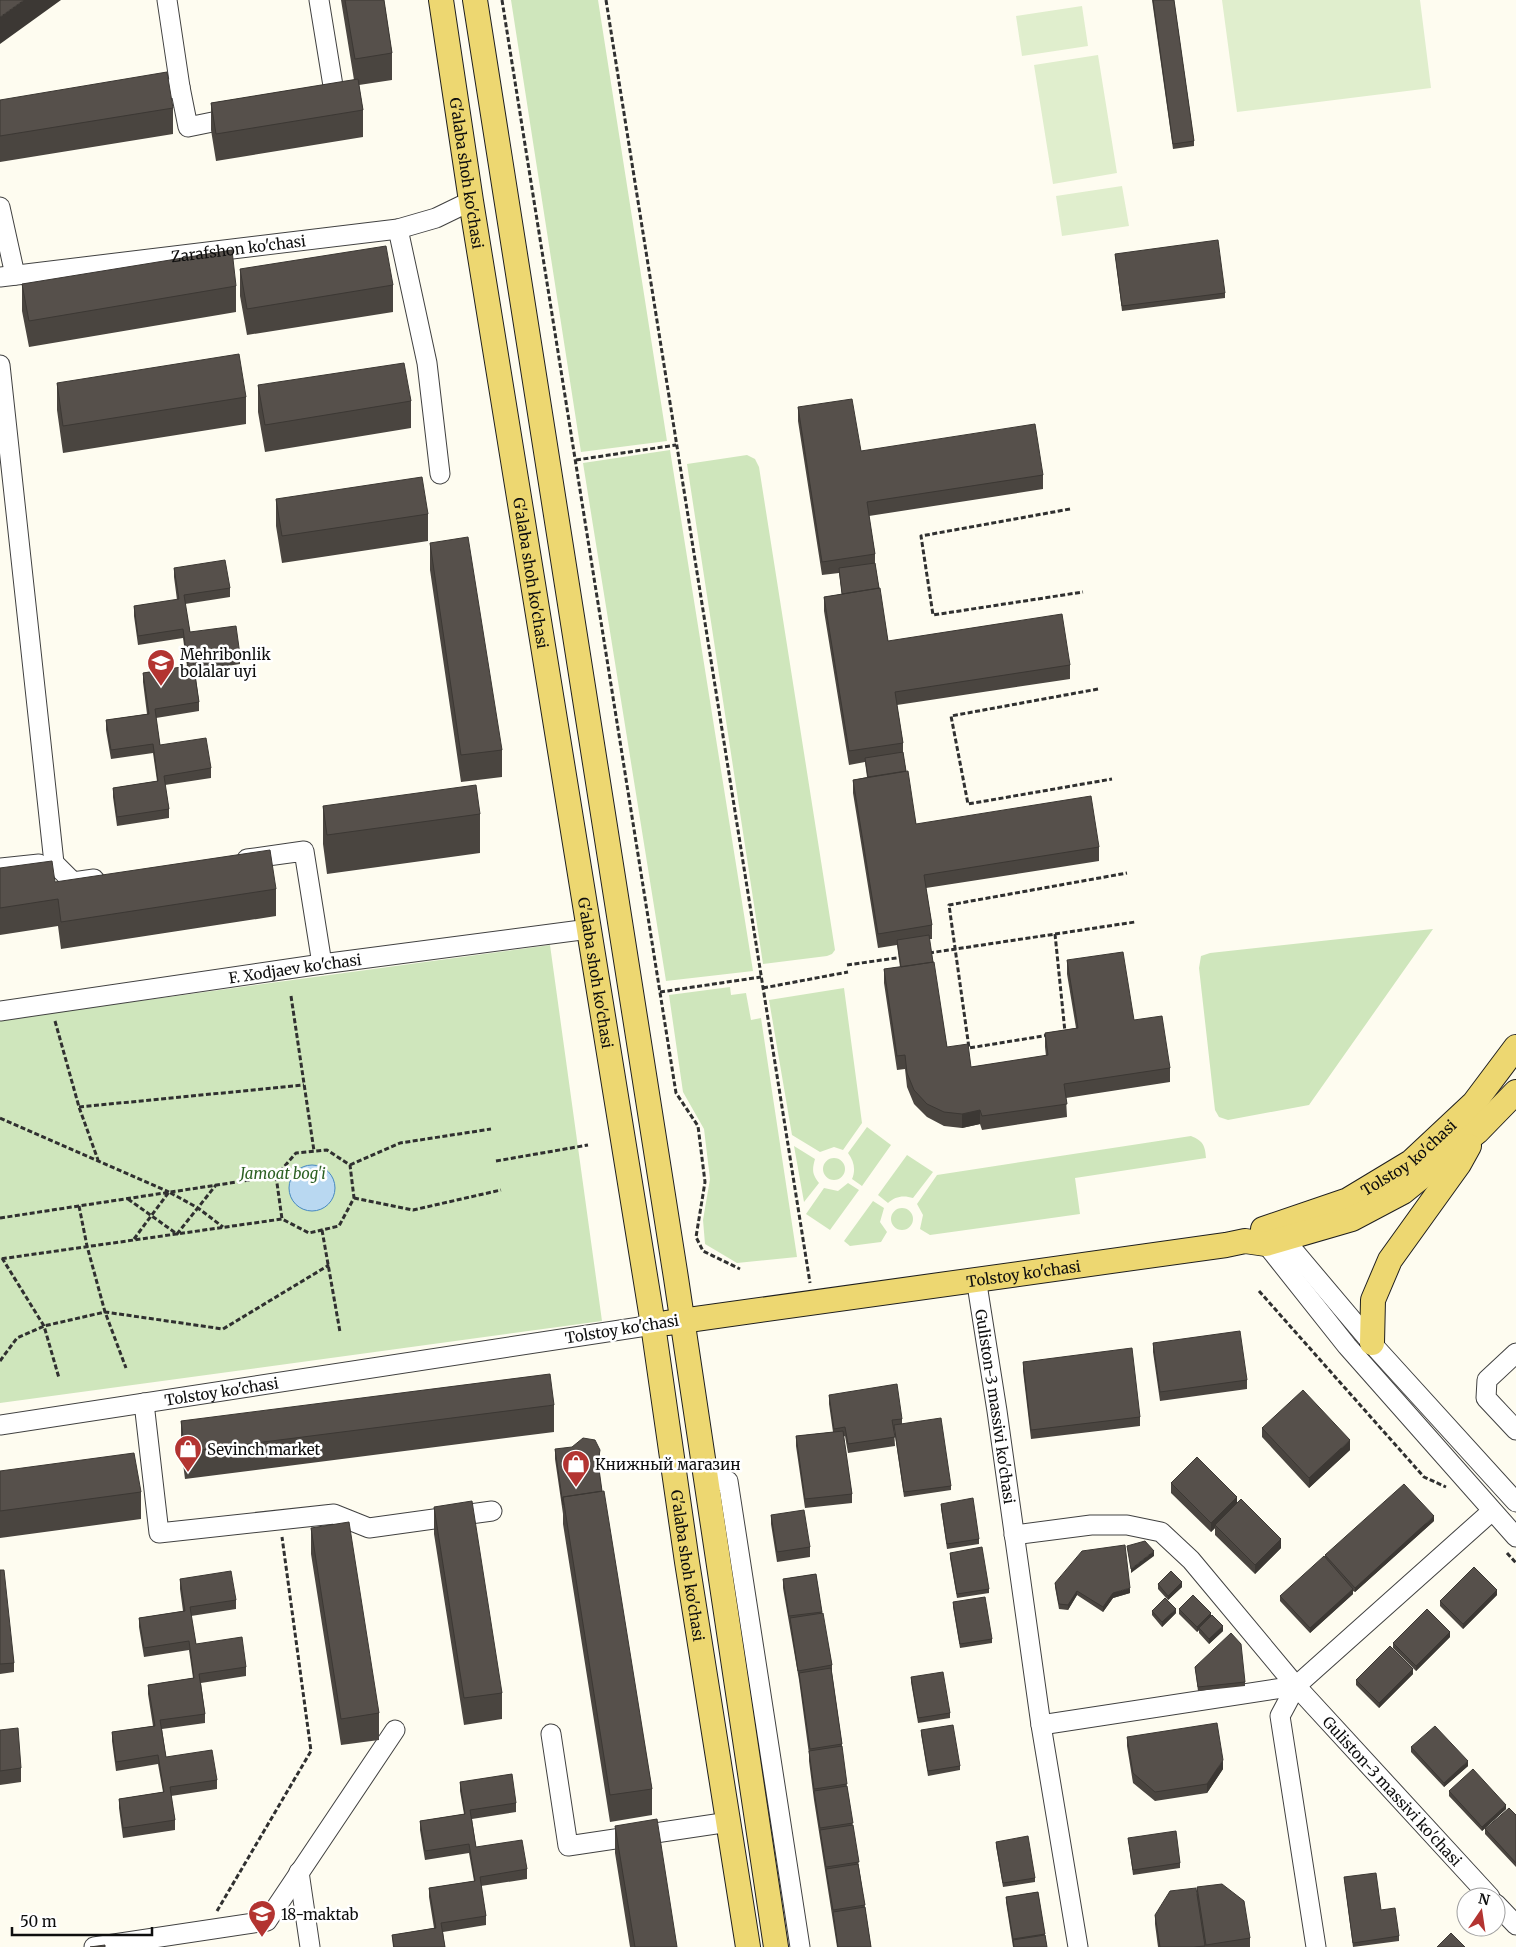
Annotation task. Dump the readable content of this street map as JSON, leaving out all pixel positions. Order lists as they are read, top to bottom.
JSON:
{
  "streets": {
    "main road": ["G'alaba shoh ko'chasi", "Tolstoy ko'chasi"],
    "street": ["Zarafshon ko'chasi", "F. Xodjaev ko'chasi", "Guliston-3 massivi ko'chasi"]
  },
  "crossings": [
    ["G'alaba shoh ko'chasi", "Zarafshon ko'chasi"],
    ["G'alaba shoh ko'chasi", "F. Xodjaev ko'chasi"],
    ["G'alaba shoh ko'chasi", "Tolstoy ko'chasi"],
    ["Tolstoy ko'chasi", "Guliston-3 massivi ko'chasi"]
  ],
  "parks": ["Jamoat bog'i"],
  "places": {
    "school or university": ["Mehribonlik bolalar uyi", "18-maktab"],
    "shop": ["Sevinch market", "Книжный магазин"]
  },
  "scale_bar": "50 m",
  "north": "top"
}
